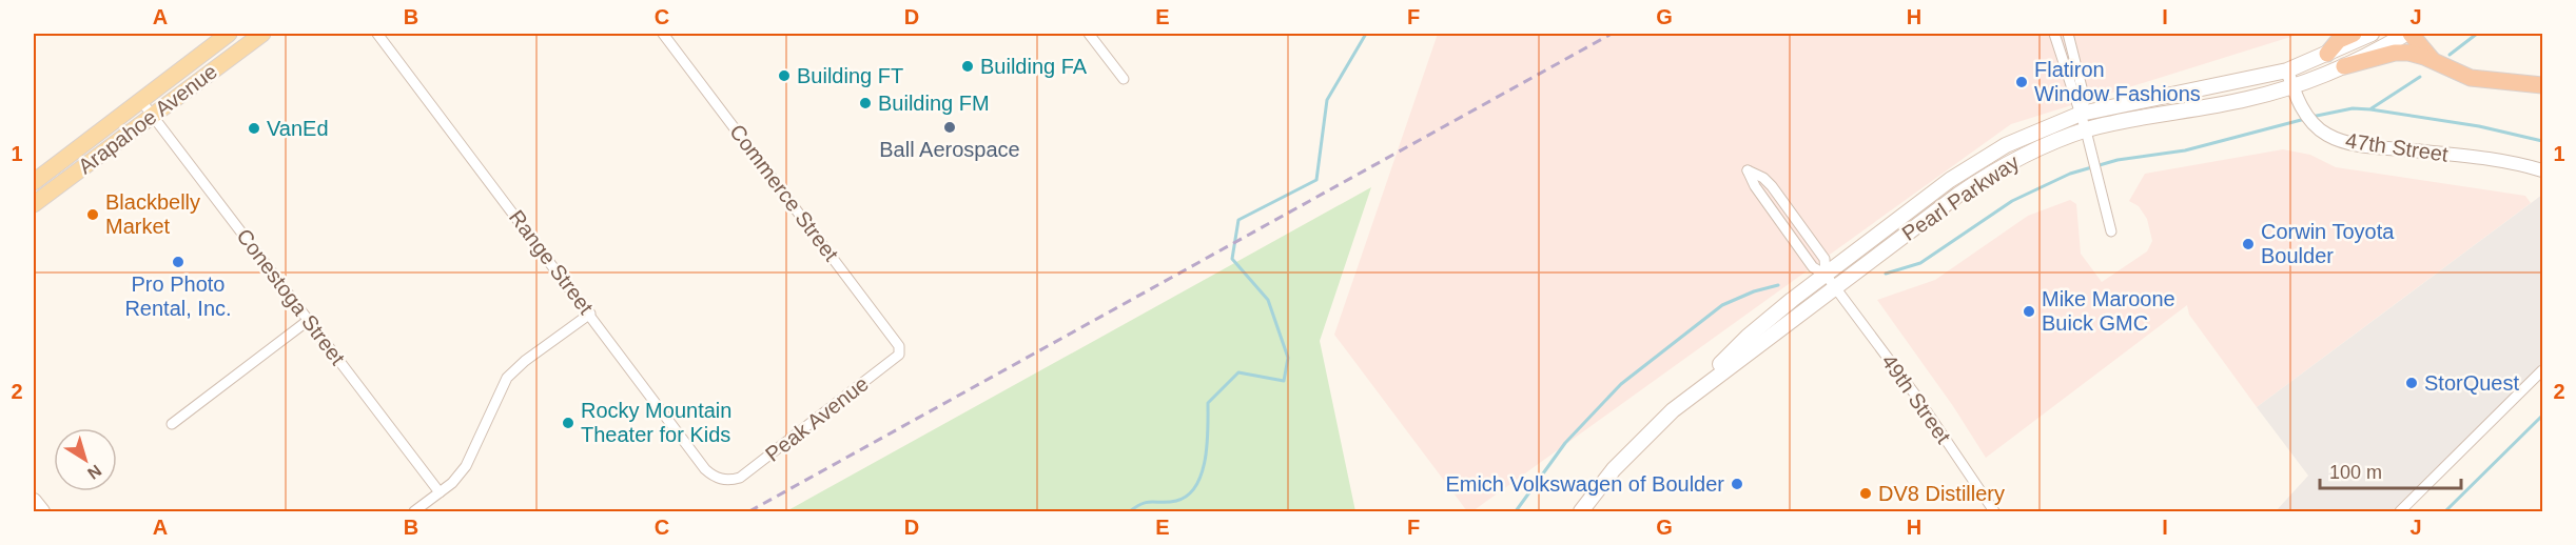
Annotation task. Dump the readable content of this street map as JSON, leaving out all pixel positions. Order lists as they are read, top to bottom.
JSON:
{
  "streets": {
    "main road": ["Arapahoe Avenue", "Pearl Parkway"],
    "street": [
      "47th Street",
      "Commerce Street",
      "Range Street",
      "Conestoga Street",
      "49th Street",
      "Peak Avenue"
    ]
  },
  "crossings": [
    ["Arapahoe Avenue", "Conestoga Street"],
    ["47th Street", "Pearl Parkway"],
    ["Commerce Street", "Peak Avenue"],
    ["Pearl Parkway", "49th Street"],
    ["Range Street", "Peak Avenue"]
  ],
  "places": [
    "Building FA",
    "Building FT",
    "Flatiron Window Fashions",
    "Building FM",
    "Ball Aerospace",
    "VanEd",
    "Blackbelly Market",
    "Corwin Toyota Boulder",
    "Pro Photo Rental, Inc.",
    "Mike Maroone Buick GMC",
    "StorQuest",
    "Rocky Mountain Theater for Kids",
    "Emich Volkswagen of Boulder",
    "DV8 Distillery"
  ],
  "scale_bar": "100 m",
  "north": "bottom right",
  "grid": {
    "columns": [
      "A",
      "B",
      "C",
      "D",
      "E",
      "F",
      "G",
      "H",
      "I",
      "J"
    ],
    "rows": ["1", "2"]
  }
}
